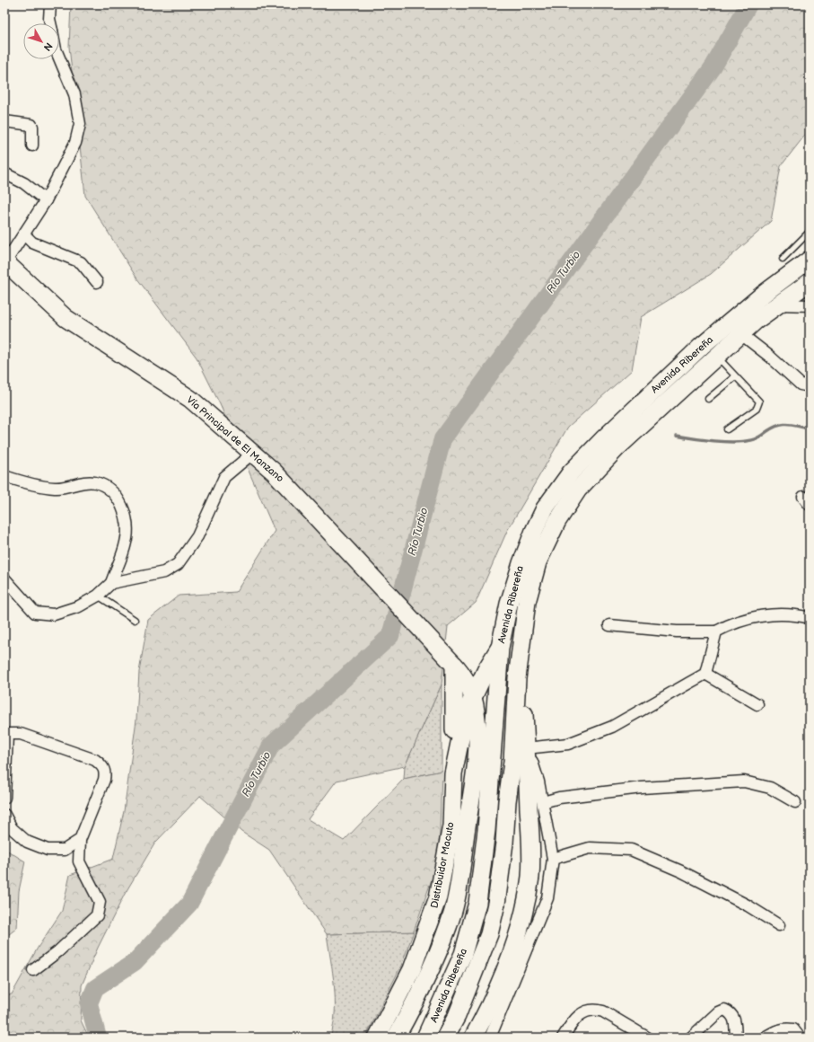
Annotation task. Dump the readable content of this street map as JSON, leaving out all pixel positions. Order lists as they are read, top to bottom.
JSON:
{
  "streets": {
    "main road": ["Avenida Ribereña", "Vía Principal de El Manzano", "Distribuidor Macuto"]
  },
  "crossings": [
    ["Avenida Ribereña", "Distribuidor Macuto"],
    ["Vía Principal de El Manzano", "Distribuidor Macuto"]
  ],
  "water": ["Río Turbio"],
  "north": "bottom right"
}
